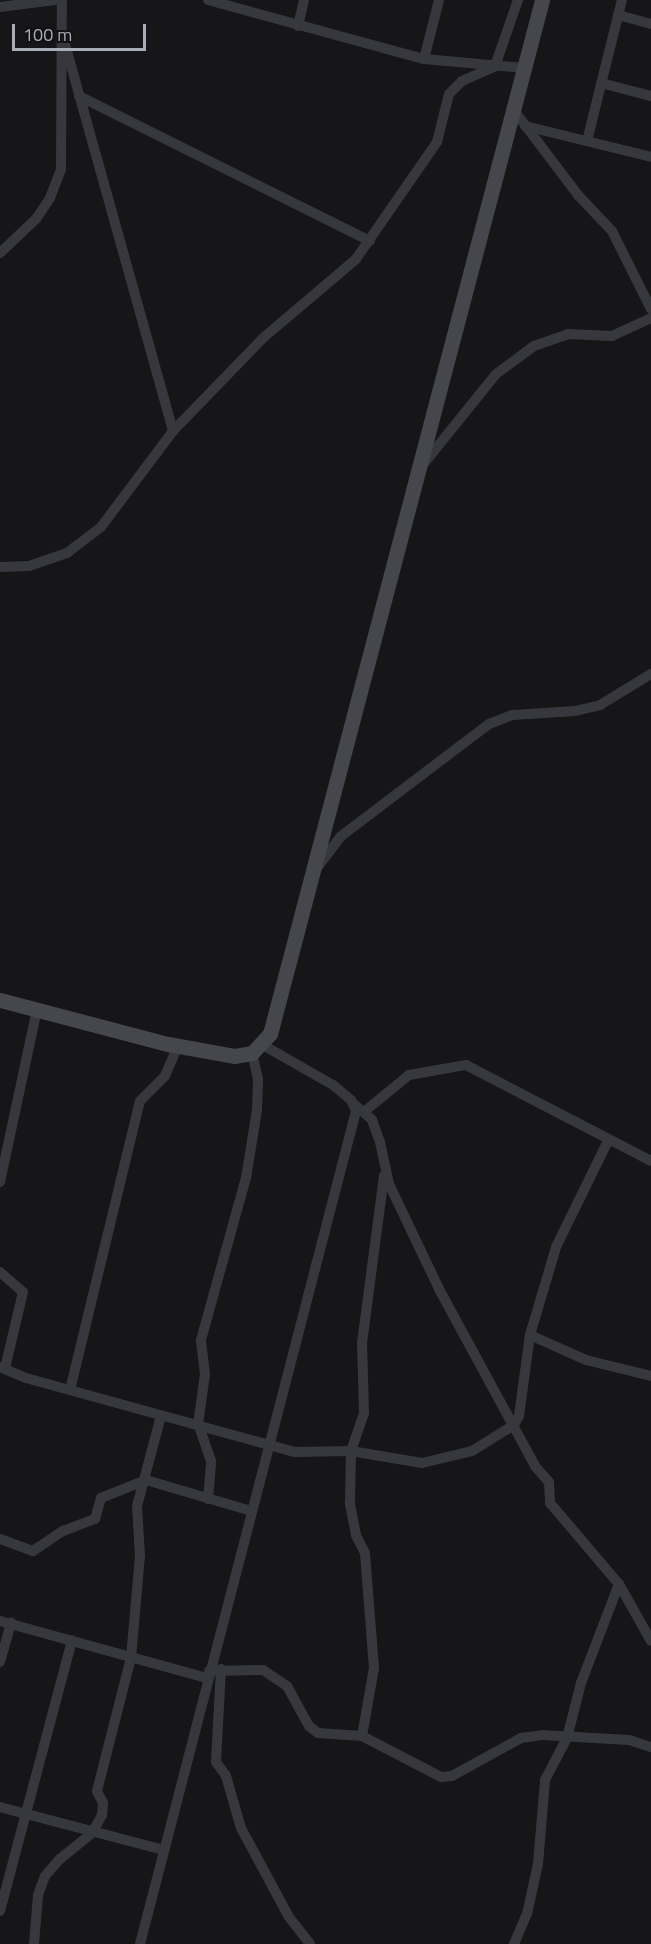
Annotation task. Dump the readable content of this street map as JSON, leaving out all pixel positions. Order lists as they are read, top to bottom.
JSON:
{
  "scale_bar": "100 m"
}
